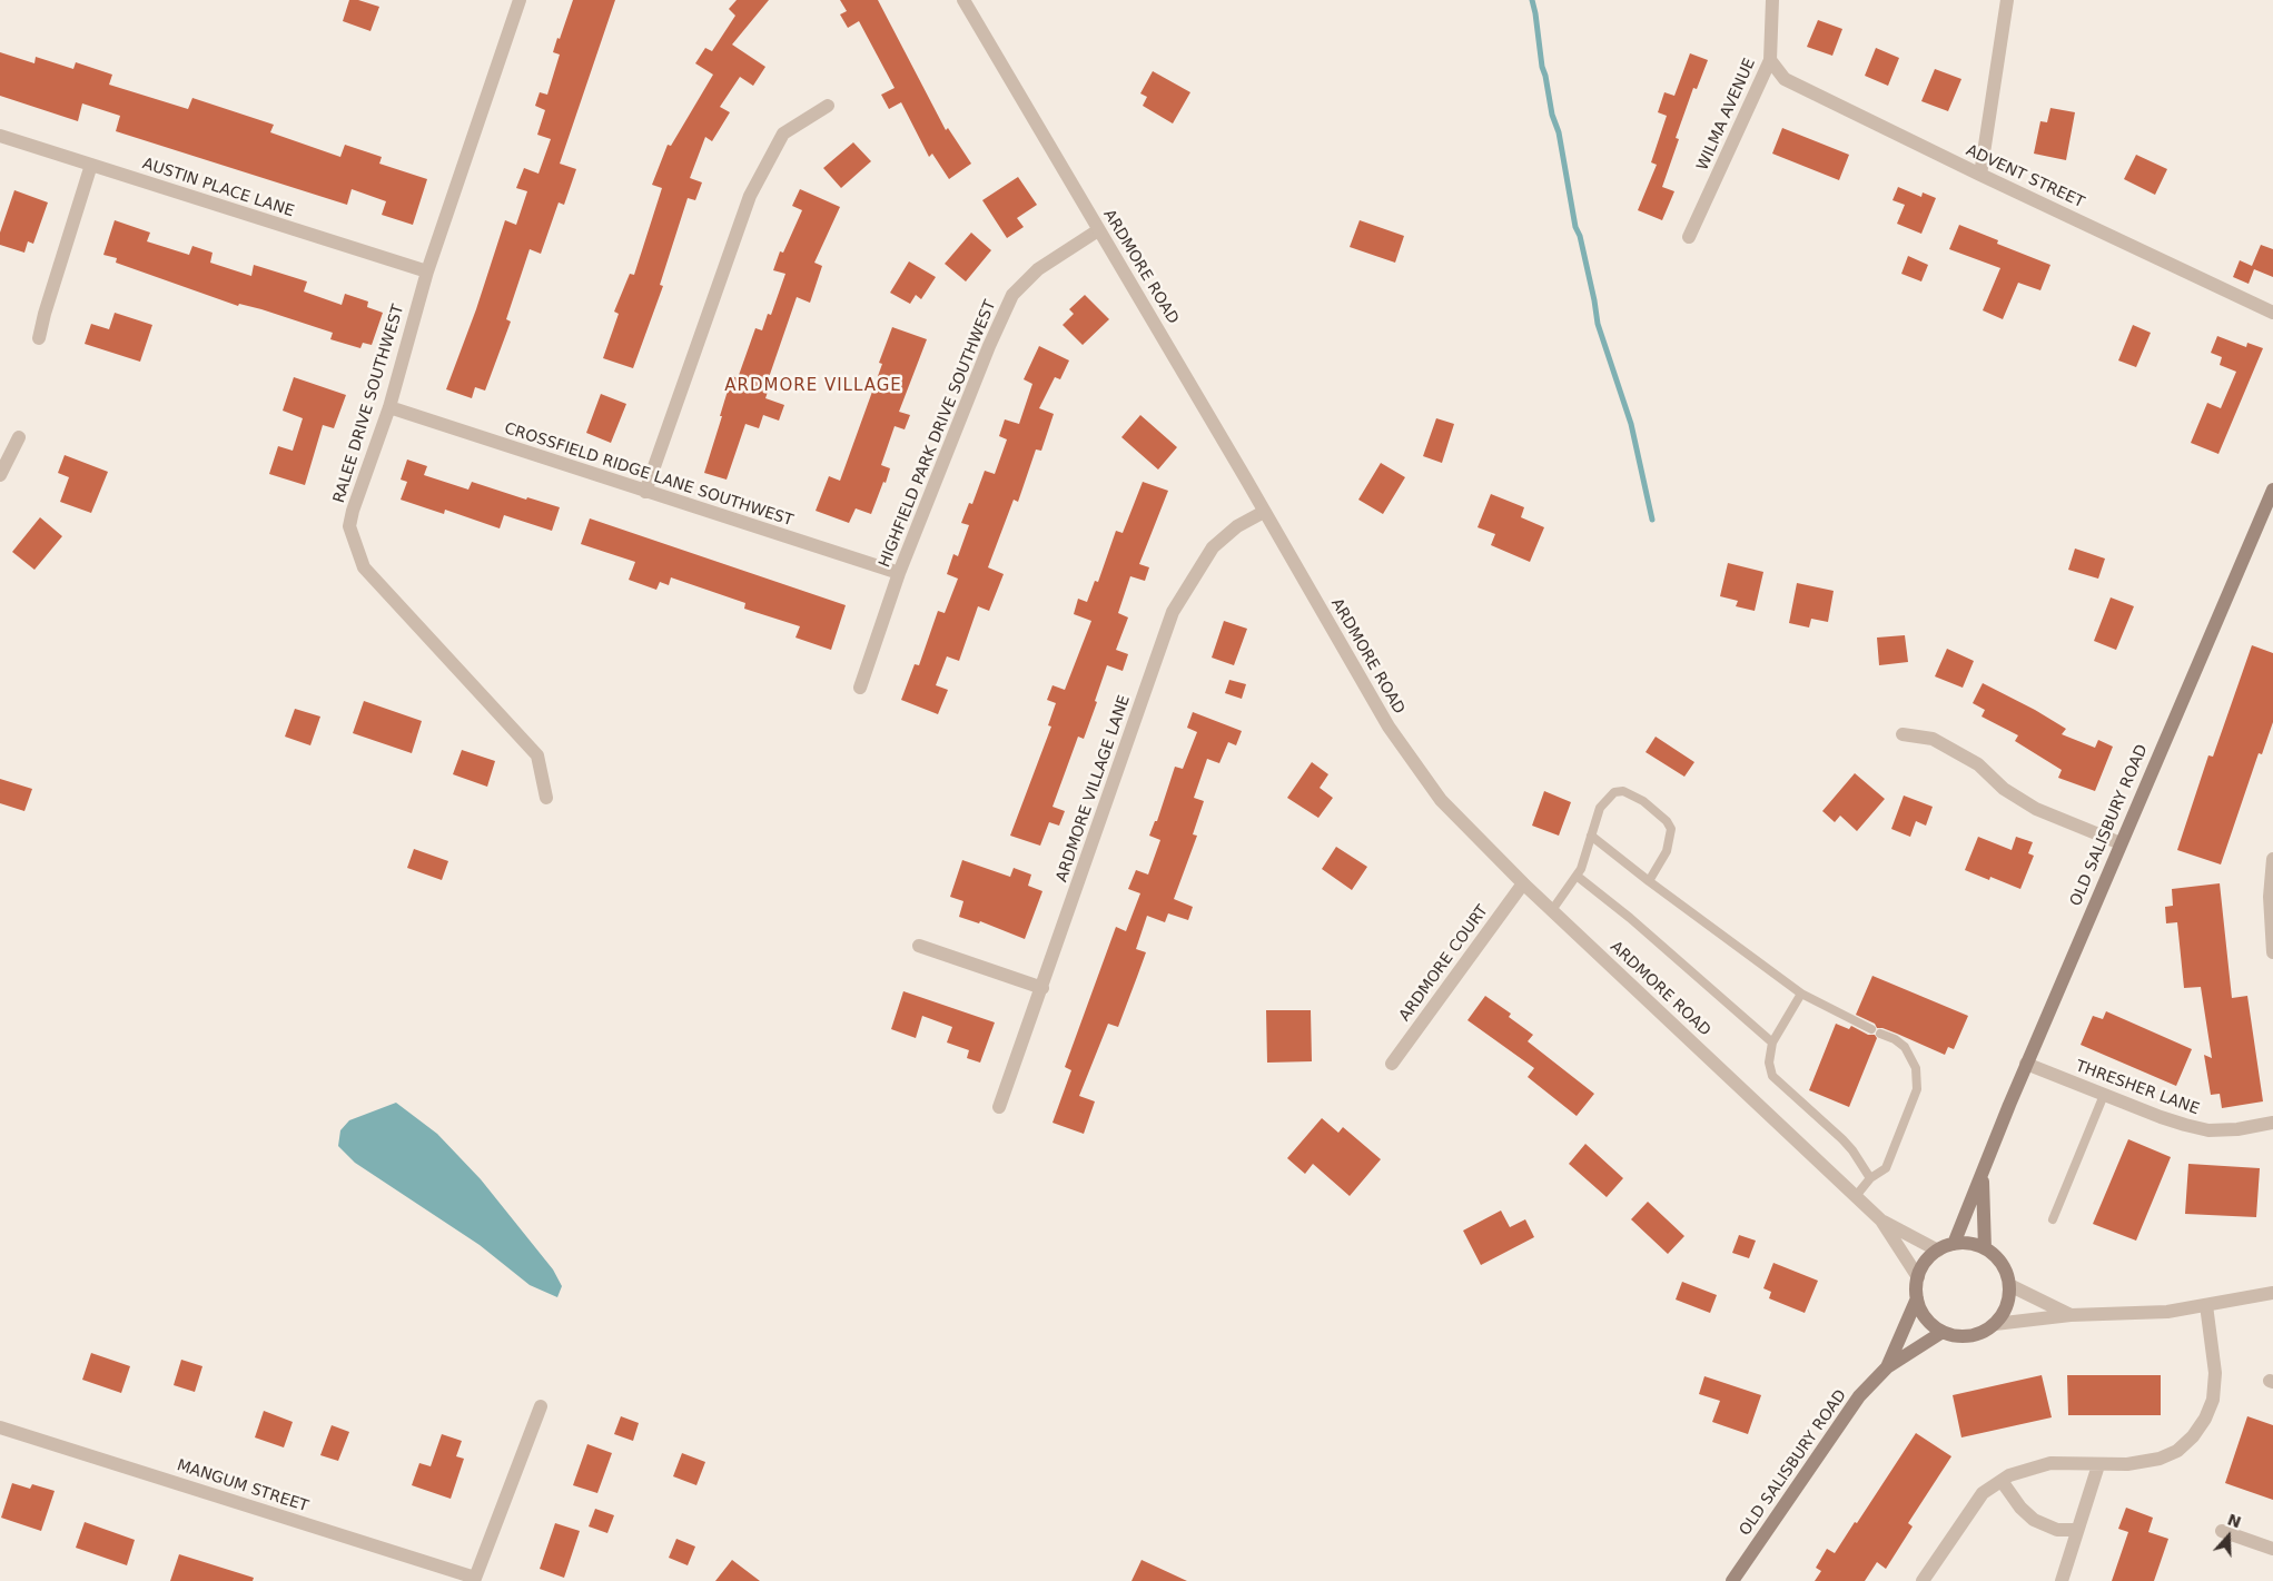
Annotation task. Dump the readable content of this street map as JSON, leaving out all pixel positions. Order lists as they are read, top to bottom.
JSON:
{
  "streets": {
    "main road": ["OLD SALISBURY ROAD"],
    "street": [
      "WILMA AVENUE",
      "ADVENT STREET",
      "AUSTIN PLACE LANE",
      "ARDMORE ROAD",
      "RALEE DRIVE SOUTHWEST",
      "HIGHFIELD PARK DRIVE SOUTHWEST",
      "CROSSFIELD RIDGE LANE SOUTHWEST",
      "ARDMORE VILLAGE LANE",
      "ARDMORE COURT",
      "THRESHER LANE",
      "MANGUM STREET"
    ]
  },
  "crossings": [
    ["WILMA AVENUE", "ADVENT STREET"],
    ["AUSTIN PLACE LANE", "RALEE DRIVE SOUTHWEST"],
    ["ARDMORE ROAD", "HIGHFIELD PARK DRIVE SOUTHWEST"],
    ["ARDMORE ROAD", "ARDMORE VILLAGE LANE"],
    ["ARDMORE ROAD", "OLD SALISBURY ROAD"],
    ["ARDMORE ROAD", "ARDMORE COURT"],
    ["RALEE DRIVE SOUTHWEST", "CROSSFIELD RIDGE LANE SOUTHWEST"],
    ["HIGHFIELD PARK DRIVE SOUTHWEST", "CROSSFIELD RIDGE LANE SOUTHWEST"],
    ["OLD SALISBURY ROAD", "THRESHER LANE"]
  ],
  "districts": ["ARDMORE VILLAGE"],
  "north": "top"
}
